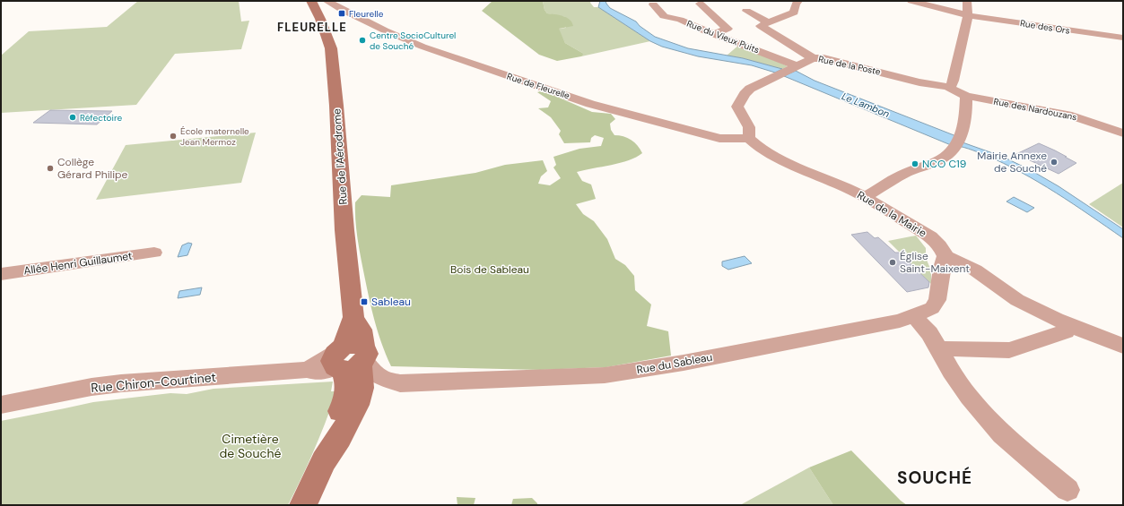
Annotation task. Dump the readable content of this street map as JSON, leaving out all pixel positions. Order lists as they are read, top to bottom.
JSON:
{
  "streets": {
    "street": [
      "Rue des Ors",
      "Rue du Vieux Puits",
      "Rue de la Poste",
      "Rue de Fleurelle",
      "Rue des Nardouzans",
      "Rue de l'Aérodrome",
      "Rue de la Mairie",
      "Allée Henri Guillaumet",
      "Rue du Sableau",
      "Rue Chiron-Courtinet"
    ]
  },
  "crossings": [
    ["Rue du Vieux Puits", "Rue de la Poste"],
    ["Rue de la Poste", "Rue de Fleurelle"],
    ["Rue de la Poste", "Rue des Nardouzans"],
    ["Rue de la Poste", "Rue de la Mairie"],
    ["Rue de Fleurelle", "Rue de l'Aérodrome"],
    ["Rue de Fleurelle", "Rue de la Mairie"],
    ["Rue de l'Aérodrome", "Rue du Sableau"],
    ["Rue de l'Aérodrome", "Rue Chiron-Courtinet"],
    ["Rue de la Mairie", "Rue du Sableau"],
    ["Rue du Sableau", "Rue Chiron-Courtinet"]
  ],
  "districts": ["FLEURELLE", "SOUCHÉ"],
  "water": ["Le Lambon"],
  "parks": ["Bois de Sableau", "Cimetière de Souché"],
  "places": {
    "transit": ["Fleurelle", "Sableau"],
    "other": [
      "Centre SocioCulturel de Souché",
      "Réfectoire",
      "École maternelle Jean Mermoz",
      "Mairie Annexe de Souché",
      "NCO C19",
      "Collège Gérard Philipe",
      "Église Saint-Maixent"
    ]
  }
}
